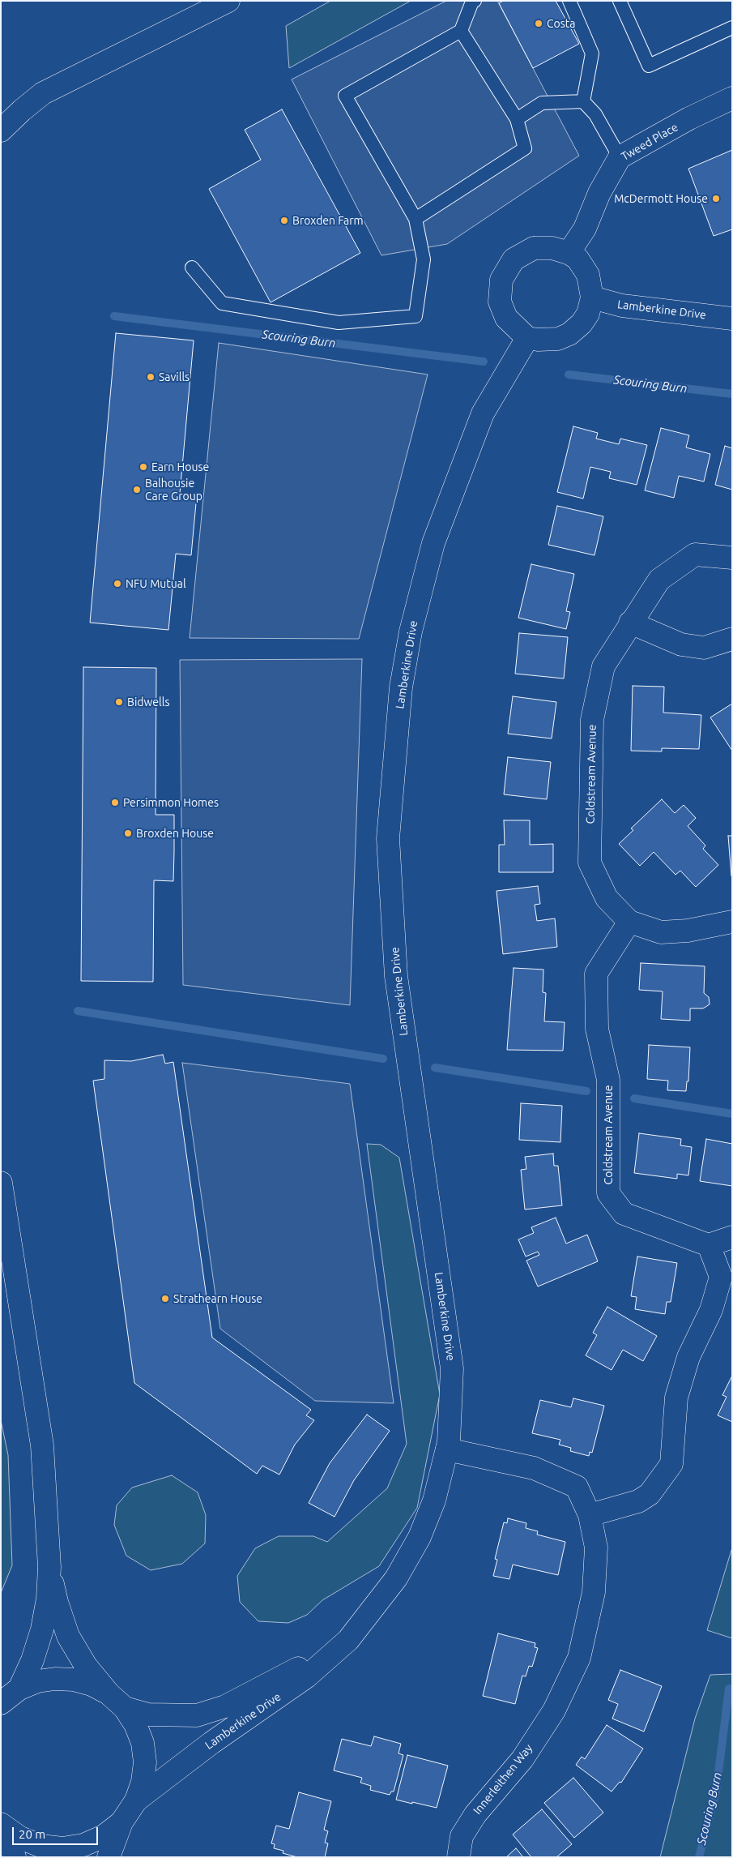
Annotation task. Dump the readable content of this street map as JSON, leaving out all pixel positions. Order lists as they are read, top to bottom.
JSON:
{
  "streets": {
    "main road": [
      "Tweed Place",
      "Lamberkine Drive",
      "Coldstream Avenue",
      "Innerleithen Way"
    ]
  },
  "crossings": [
    ["Tweed Place", "Lamberkine Drive"],
    ["Lamberkine Drive", "Innerleithen Way"]
  ],
  "water": ["Scouring Burn"],
  "places": [
    "Costa",
    "McDermott House",
    "Broxden Farm",
    "Savills",
    "Earn House",
    "Balhousie Care Group",
    "NFU Mutual",
    "Bidwells",
    "Persimmon Homes",
    "Broxden House",
    "Strathearn House"
  ],
  "scale_bar": "20 m"
}
